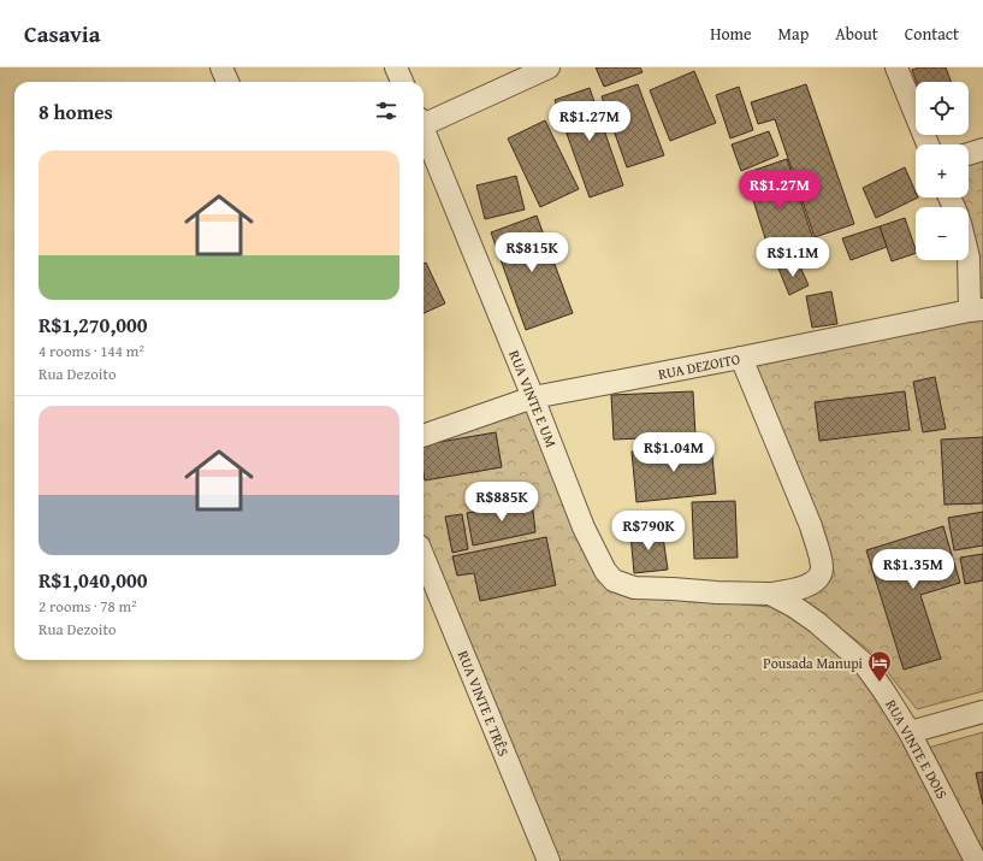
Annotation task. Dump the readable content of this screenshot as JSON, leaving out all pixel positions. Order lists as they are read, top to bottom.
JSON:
{
  "streets": {
    "street": [
      "RUA DEZOITO",
      "RUA VINTE E UM",
      "RUA VINTE E TRÊS",
      "RUA VINTE E DOIS"
    ]
  },
  "crossings": [
    ["RUA DEZOITO", "RUA VINTE E UM"],
    ["RUA VINTE E UM", "RUA VINTE E DOIS"]
  ],
  "places": {
    "hotel": ["Pousada Manupi"]
  },
  "page": {
    "header": "Casavia",
    "nav": [
      "Home",
      "Map",
      "About",
      "Contact"
    ],
    "map_buttons": ["+", "−"],
    "heading": "8 homes",
    "price": [
      "R$1.27M",
      "R$1.27M",
      "R$815K",
      "R$1.1M",
      "R$1.04M",
      "R$885K",
      "R$790K",
      "R$1.35M"
    ],
    "list": [
      {
        "name": "R$1,270,000",
        "note": "4 rooms · 144 m² · Rua Dezoito"
      },
      {
        "name": "R$1,040,000",
        "note": "2 rooms · 78 m² · Rua Dezoito"
      }
    ]
  }
}
